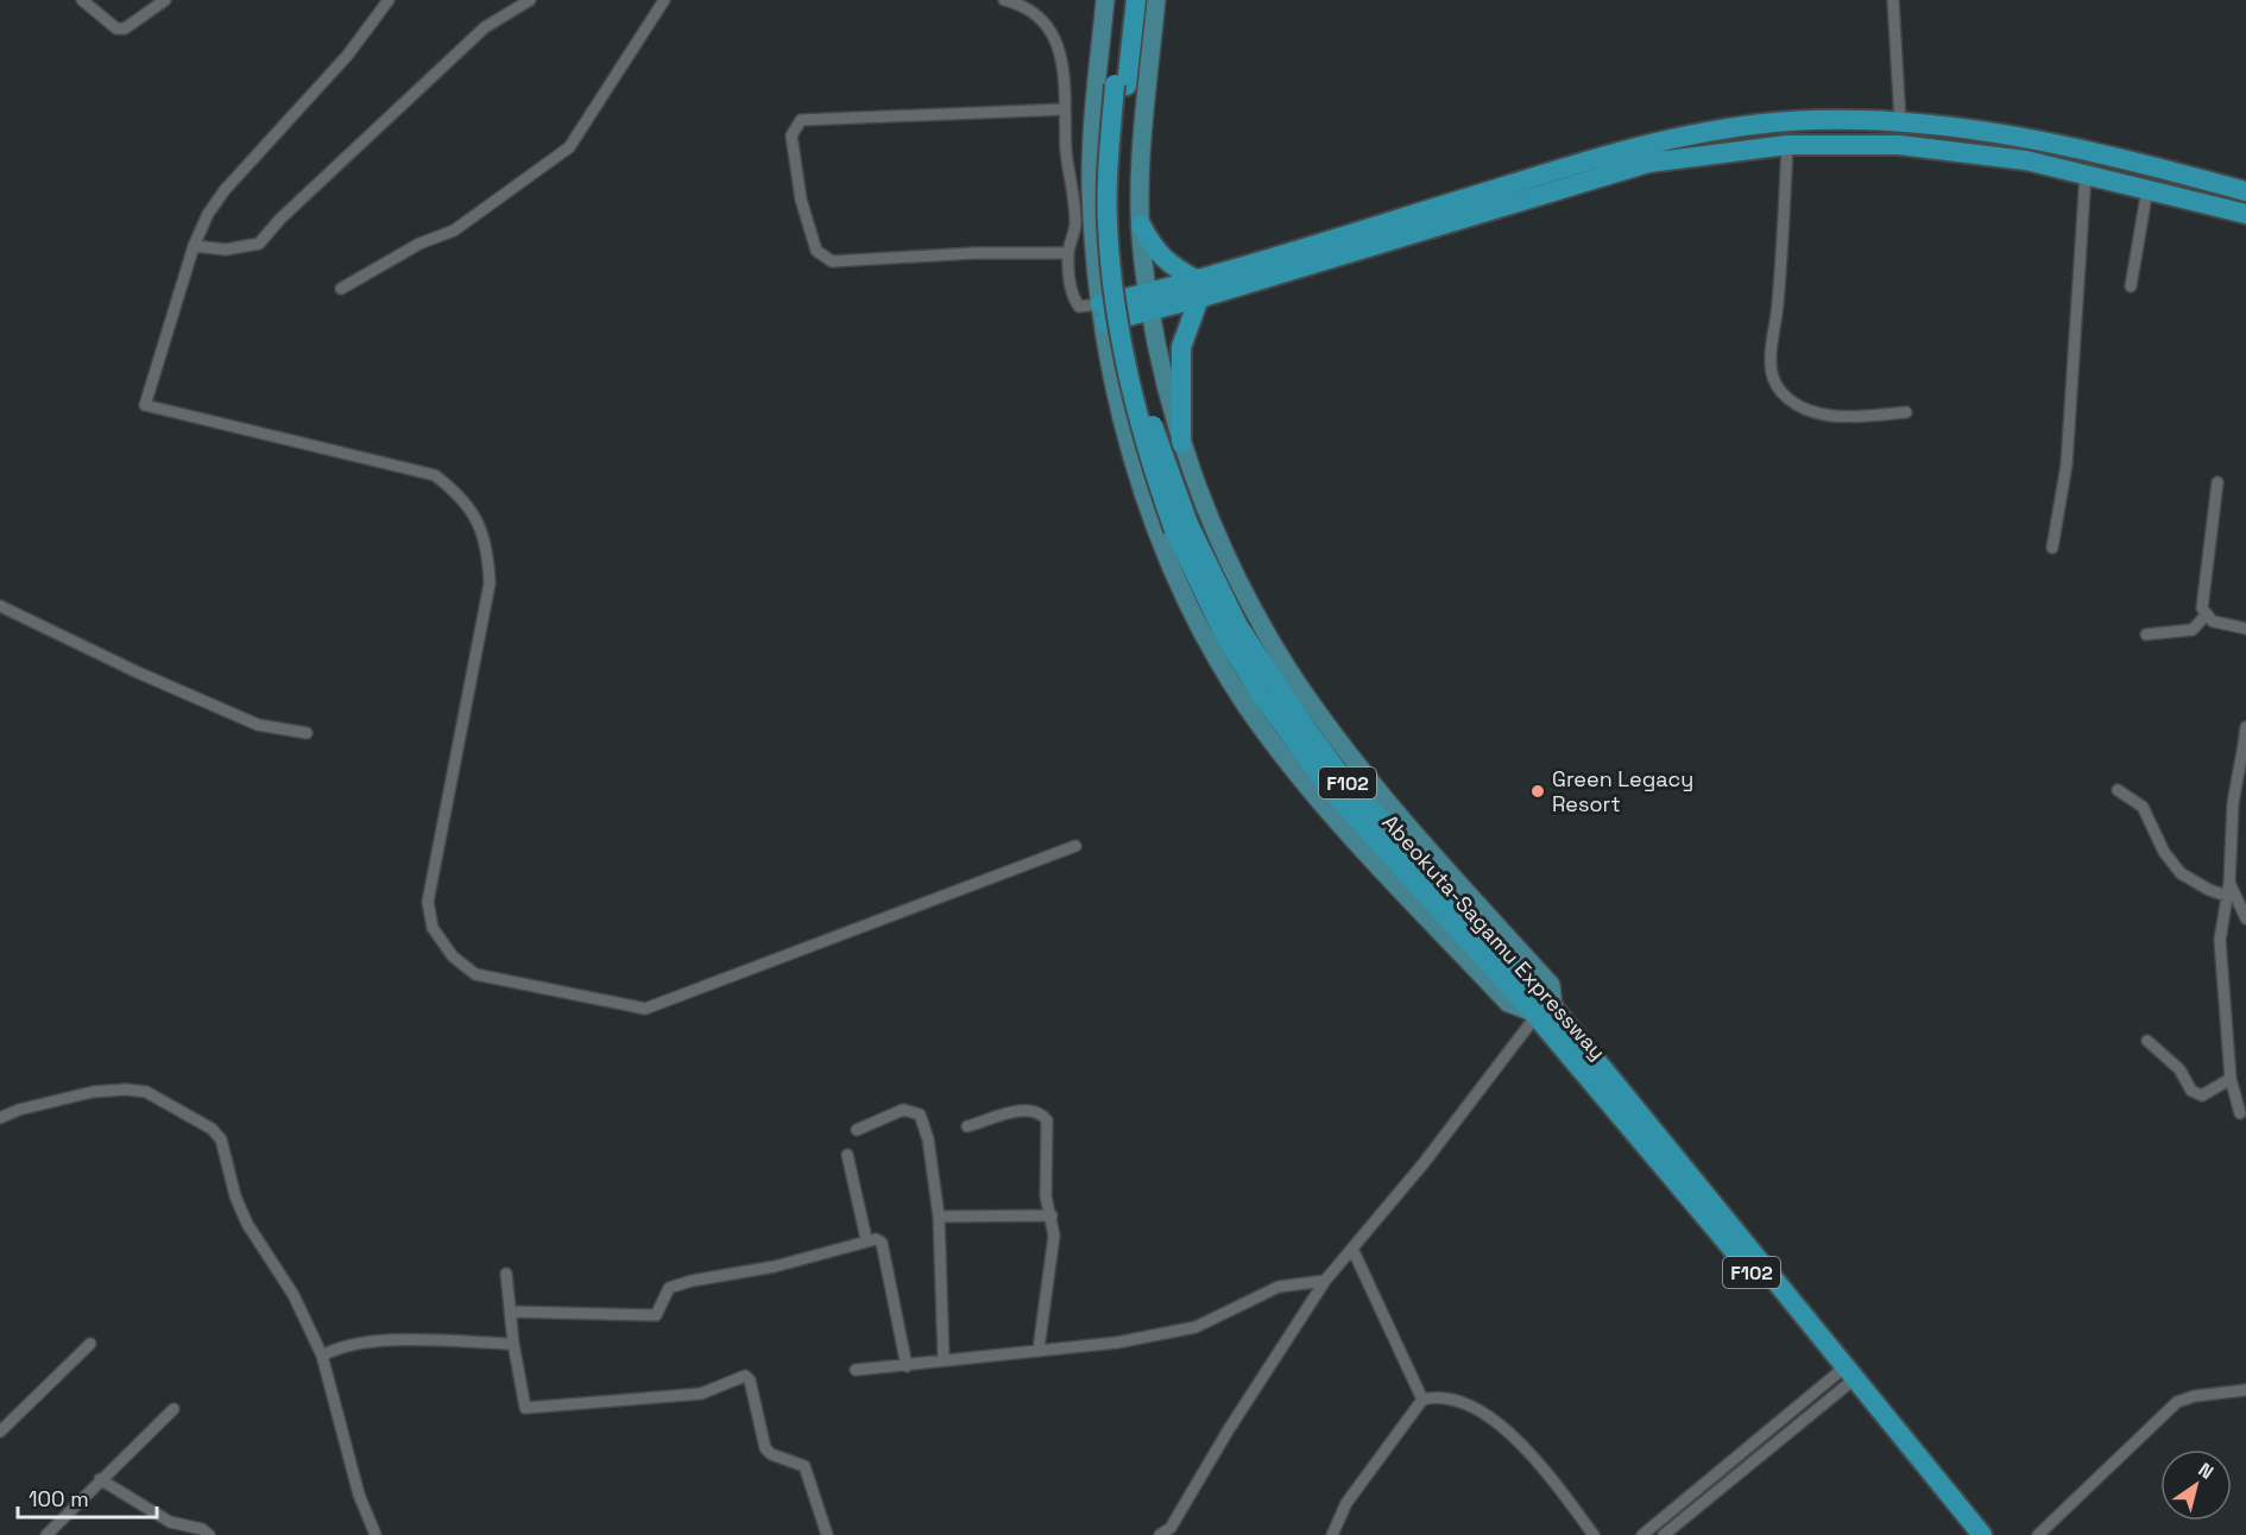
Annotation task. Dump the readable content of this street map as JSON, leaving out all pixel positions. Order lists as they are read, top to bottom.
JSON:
{
  "streets": {
    "highway": ["F102", "Abeokuta-Sagamu Expressway"]
  },
  "places": ["Green Legacy Resort"],
  "scale_bar": "100 m",
  "north": "top right"
}
